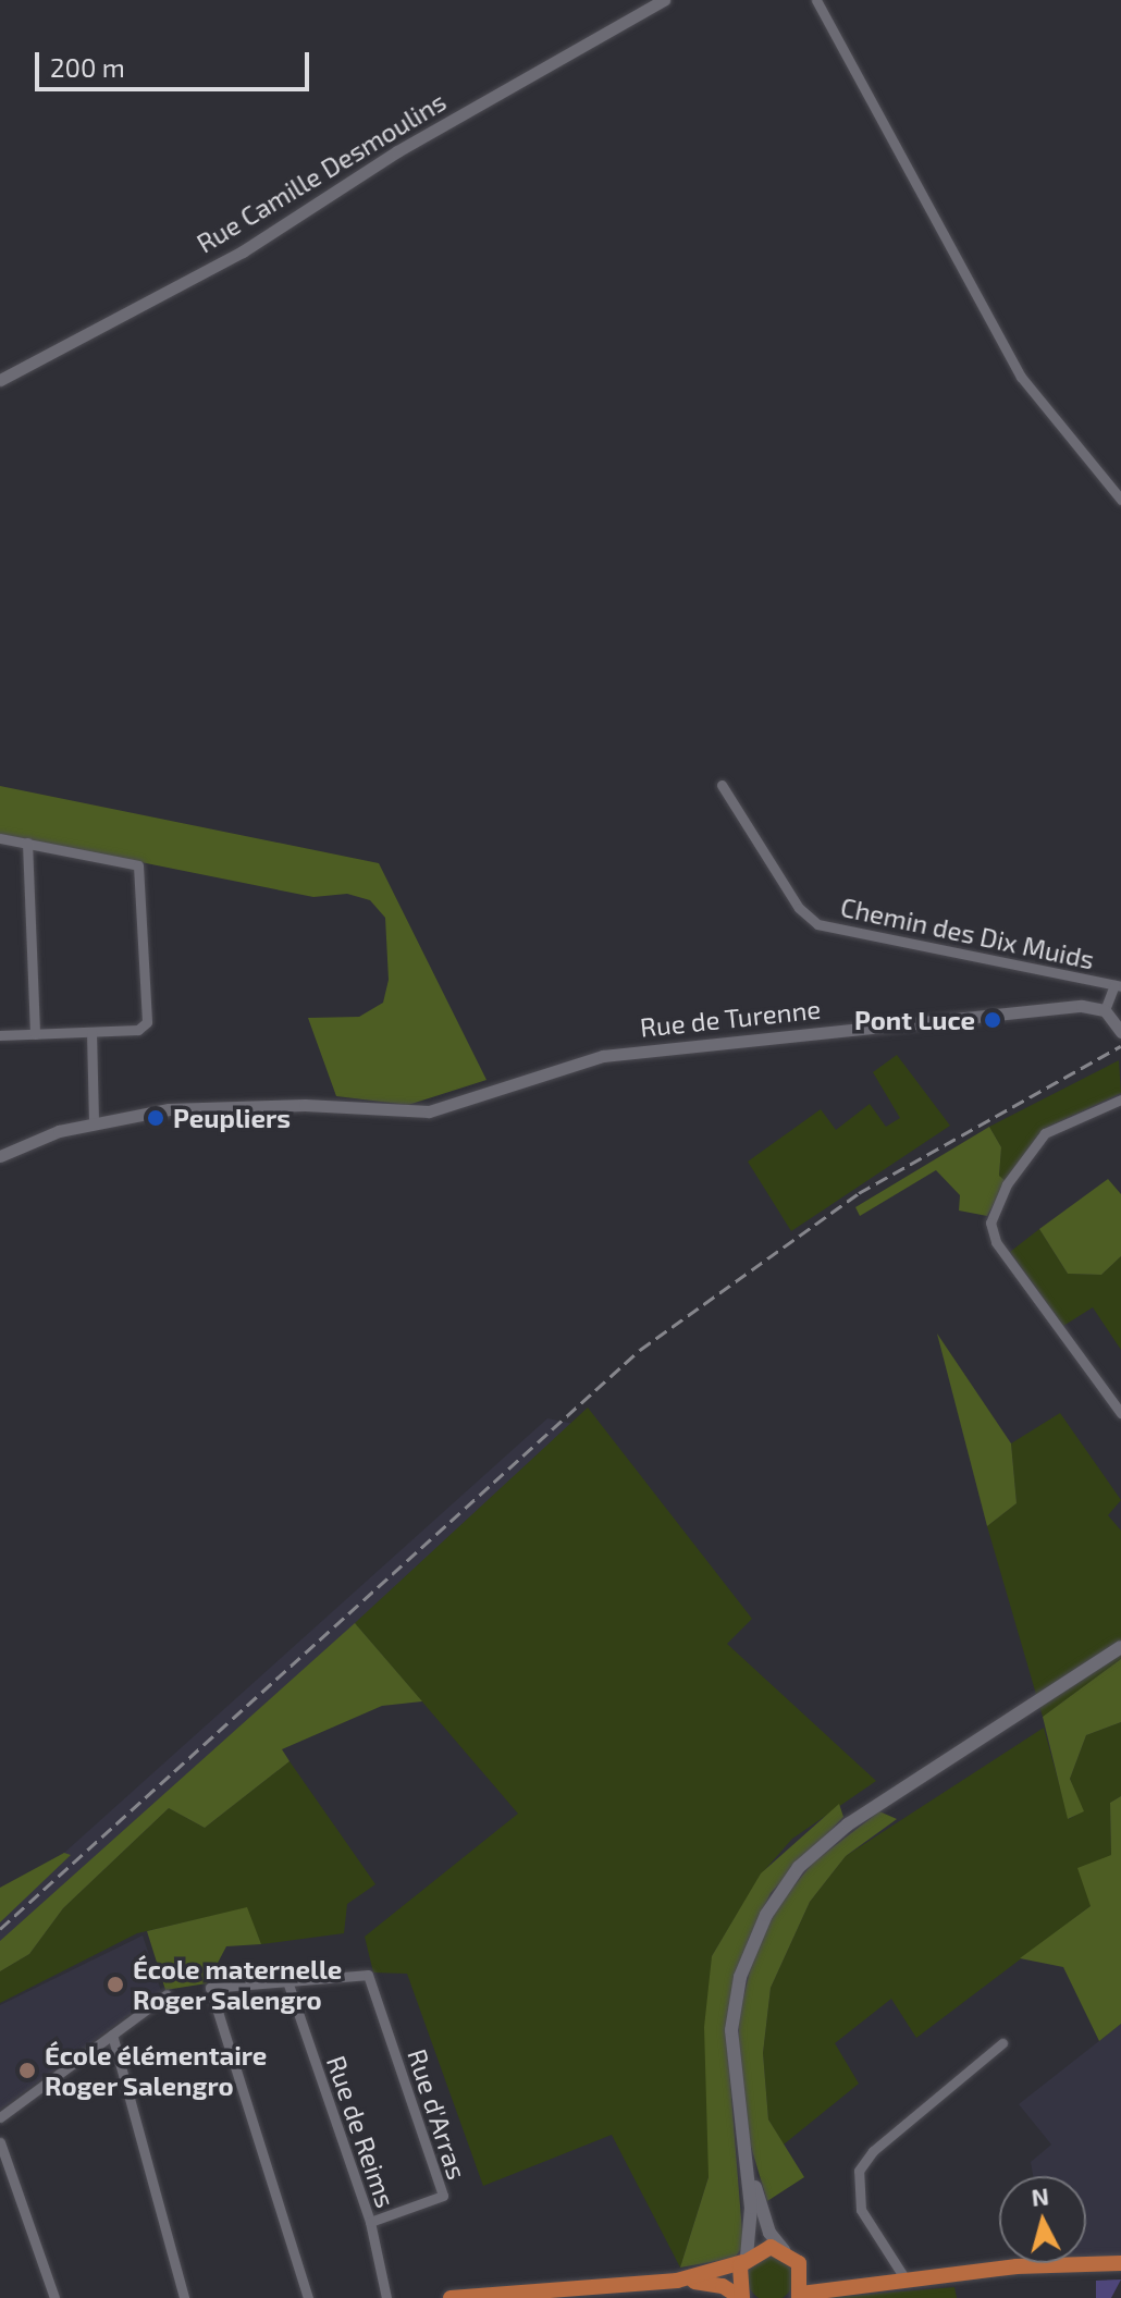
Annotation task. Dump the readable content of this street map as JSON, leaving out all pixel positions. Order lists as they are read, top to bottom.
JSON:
{
  "streets": {
    "street": [
      "Rue Camille Desmoulins",
      "Chemin des Dix Muids",
      "Rue de Turenne",
      "Rue d'Arras",
      "Rue de Reims"
    ]
  },
  "crossings": [
    ["Rue d'Arras", "Rue de Reims"]
  ],
  "places": [
    "Pont Luce",
    "Peupliers",
    "École maternelle Roger Salengro",
    "École élémentaire Roger Salengro"
  ],
  "scale_bar": "200 m",
  "north": "top"
}
